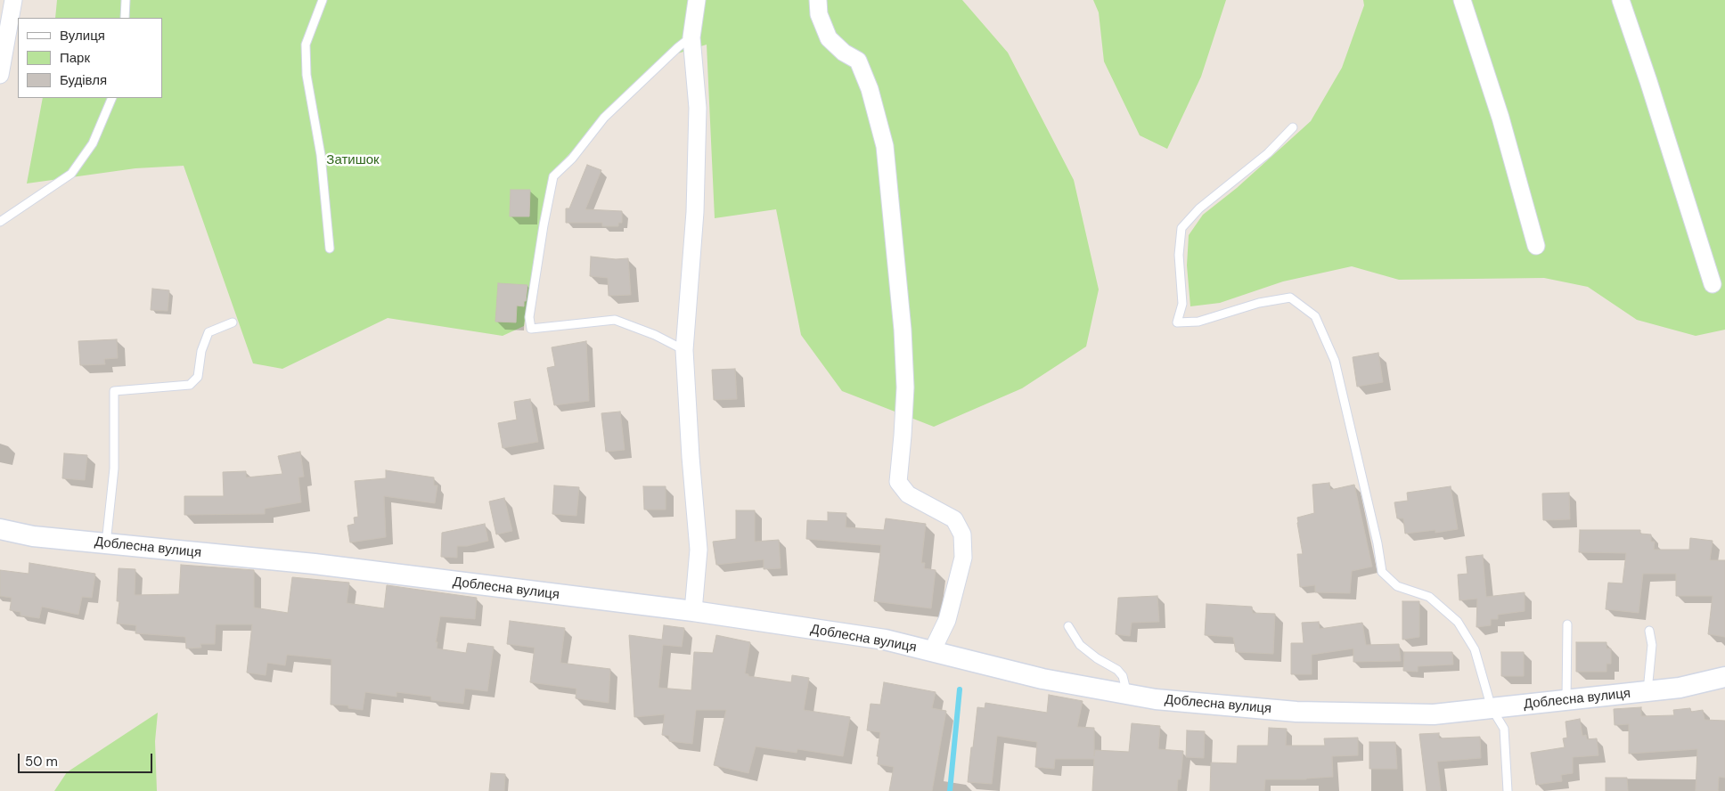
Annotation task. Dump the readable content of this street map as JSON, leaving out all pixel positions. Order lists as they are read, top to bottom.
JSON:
{
  "streets": {
    "street": ["Доблесна вулиця"]
  },
  "parks": ["Затишок"],
  "legend": ["Вулиця", "Парк", "Будівля"],
  "scale_bar": "50 m"
}
